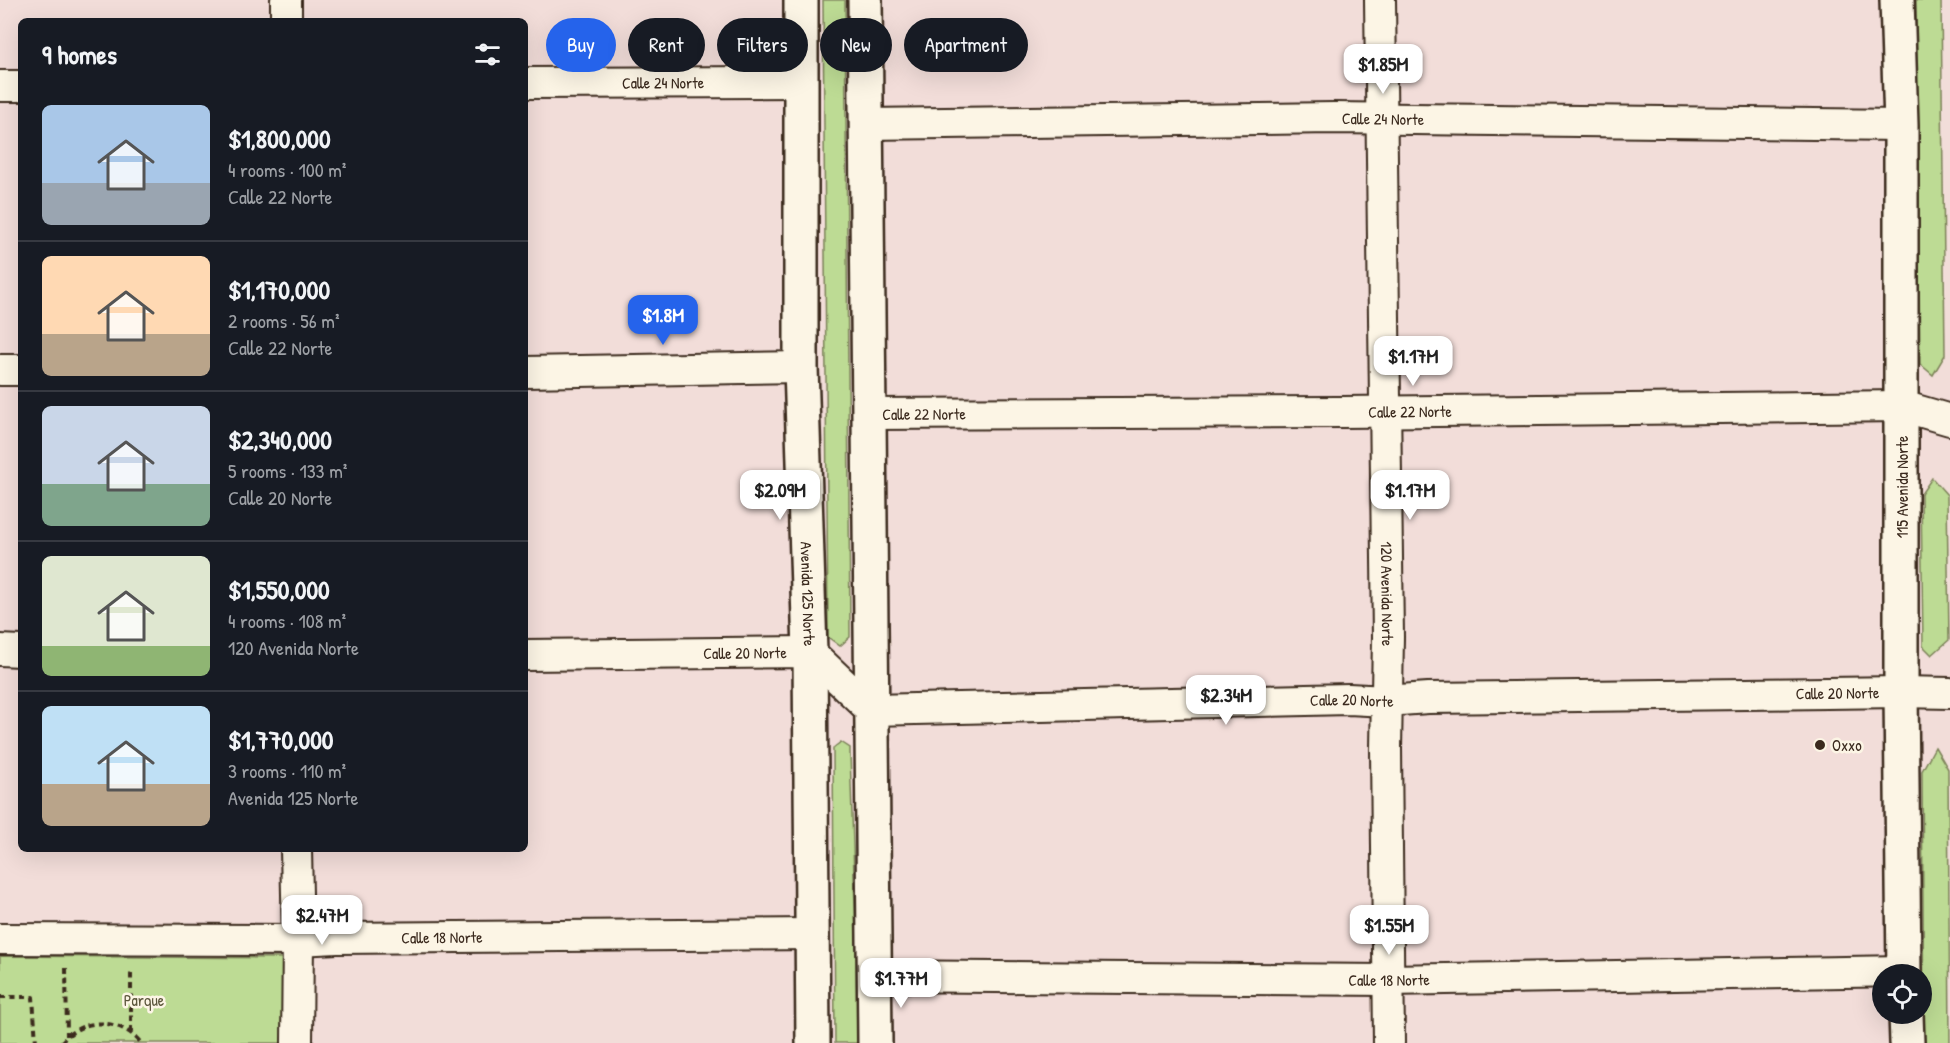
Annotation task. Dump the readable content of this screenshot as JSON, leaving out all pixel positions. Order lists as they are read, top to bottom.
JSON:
{
  "streets": {
    "main road": ["115 Avenida Norte", "Avenida 125 Norte"],
    "street": [
      "Calle 24 Norte",
      "Calle 22 Norte",
      "120 Avenida Norte",
      "Calle 20 Norte",
      "Calle 18 Norte"
    ]
  },
  "crossings": [
    ["Calle 24 Norte", "115 Avenida Norte"],
    ["Calle 24 Norte", "Avenida 125 Norte"],
    ["Calle 24 Norte", "120 Avenida Norte"],
    ["Calle 22 Norte", "115 Avenida Norte"],
    ["Calle 22 Norte", "120 Avenida Norte"],
    ["115 Avenida Norte", "Calle 20 Norte"],
    ["Avenida 125 Norte", "Calle 20 Norte"],
    ["Avenida 125 Norte", "Calle 18 Norte"],
    ["120 Avenida Norte", "Calle 20 Norte"],
    ["120 Avenida Norte", "Calle 18 Norte"]
  ],
  "parks": ["Parque"],
  "places": ["Oxxo"],
  "page": {
    "chip": [
      "Buy",
      "Rent",
      "Filters",
      "New",
      "Apartment"
    ],
    "heading": "9 homes",
    "price": [
      "$1.85M",
      "$1.8M",
      "$1.17M",
      "$2.09M",
      "$1.17M",
      "$2.34M",
      "$2.47M",
      "$1.55M",
      "$1.77M"
    ],
    "list": [
      {
        "name": "$1,800,000",
        "note": "4 rooms · 100 m² · Calle 22 Norte"
      },
      {
        "name": "$1,170,000",
        "note": "2 rooms · 56 m² · Calle 22 Norte"
      },
      {
        "name": "$2,340,000",
        "note": "5 rooms · 133 m² · Calle 20 Norte"
      },
      {
        "name": "$1,550,000",
        "note": "4 rooms · 108 m² · 120 Avenida Norte"
      },
      {
        "name": "$1,770,000",
        "note": "3 rooms · 110 m² · Avenida 125 Norte"
      }
    ]
  }
}
